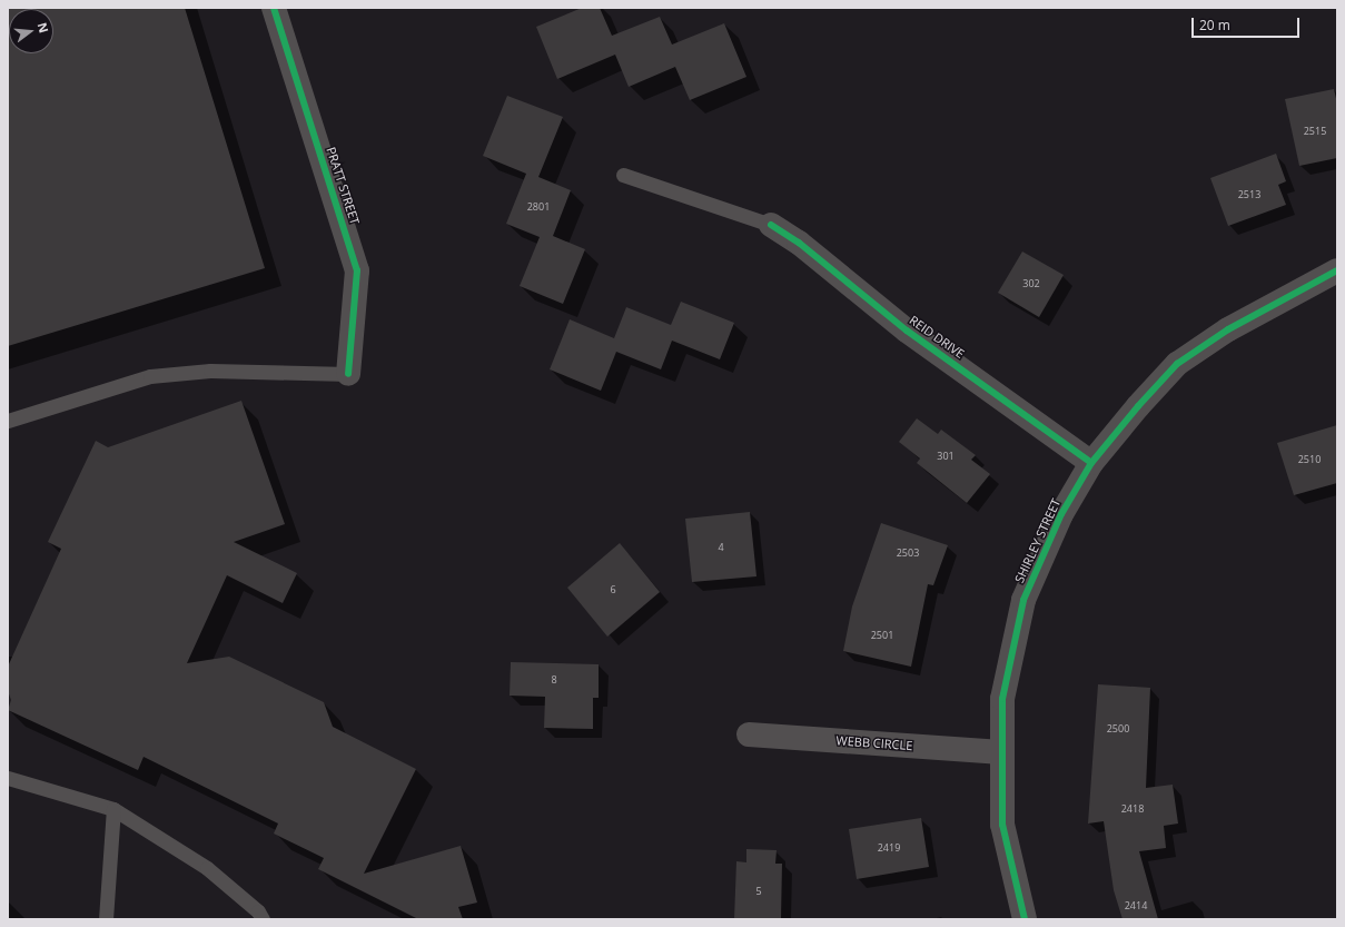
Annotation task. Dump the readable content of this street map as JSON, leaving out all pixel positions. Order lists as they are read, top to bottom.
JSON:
{
  "streets": {
    "street": [
      "PRATT STREET",
      "REID DRIVE",
      "SHIRLEY STREET",
      "WEBB CIRCLE"
    ]
  },
  "crossings": [
    ["REID DRIVE", "SHIRLEY STREET"],
    ["SHIRLEY STREET", "WEBB CIRCLE"]
  ],
  "house_numbers": [
    "2515",
    "2513",
    "2801",
    "302",
    "301",
    "2510",
    "4",
    "2503",
    "6",
    "2501",
    "8",
    "2500",
    "2418",
    "2419",
    "5",
    "2414"
  ],
  "scale_bar": "20 m",
  "north": "right"
}
